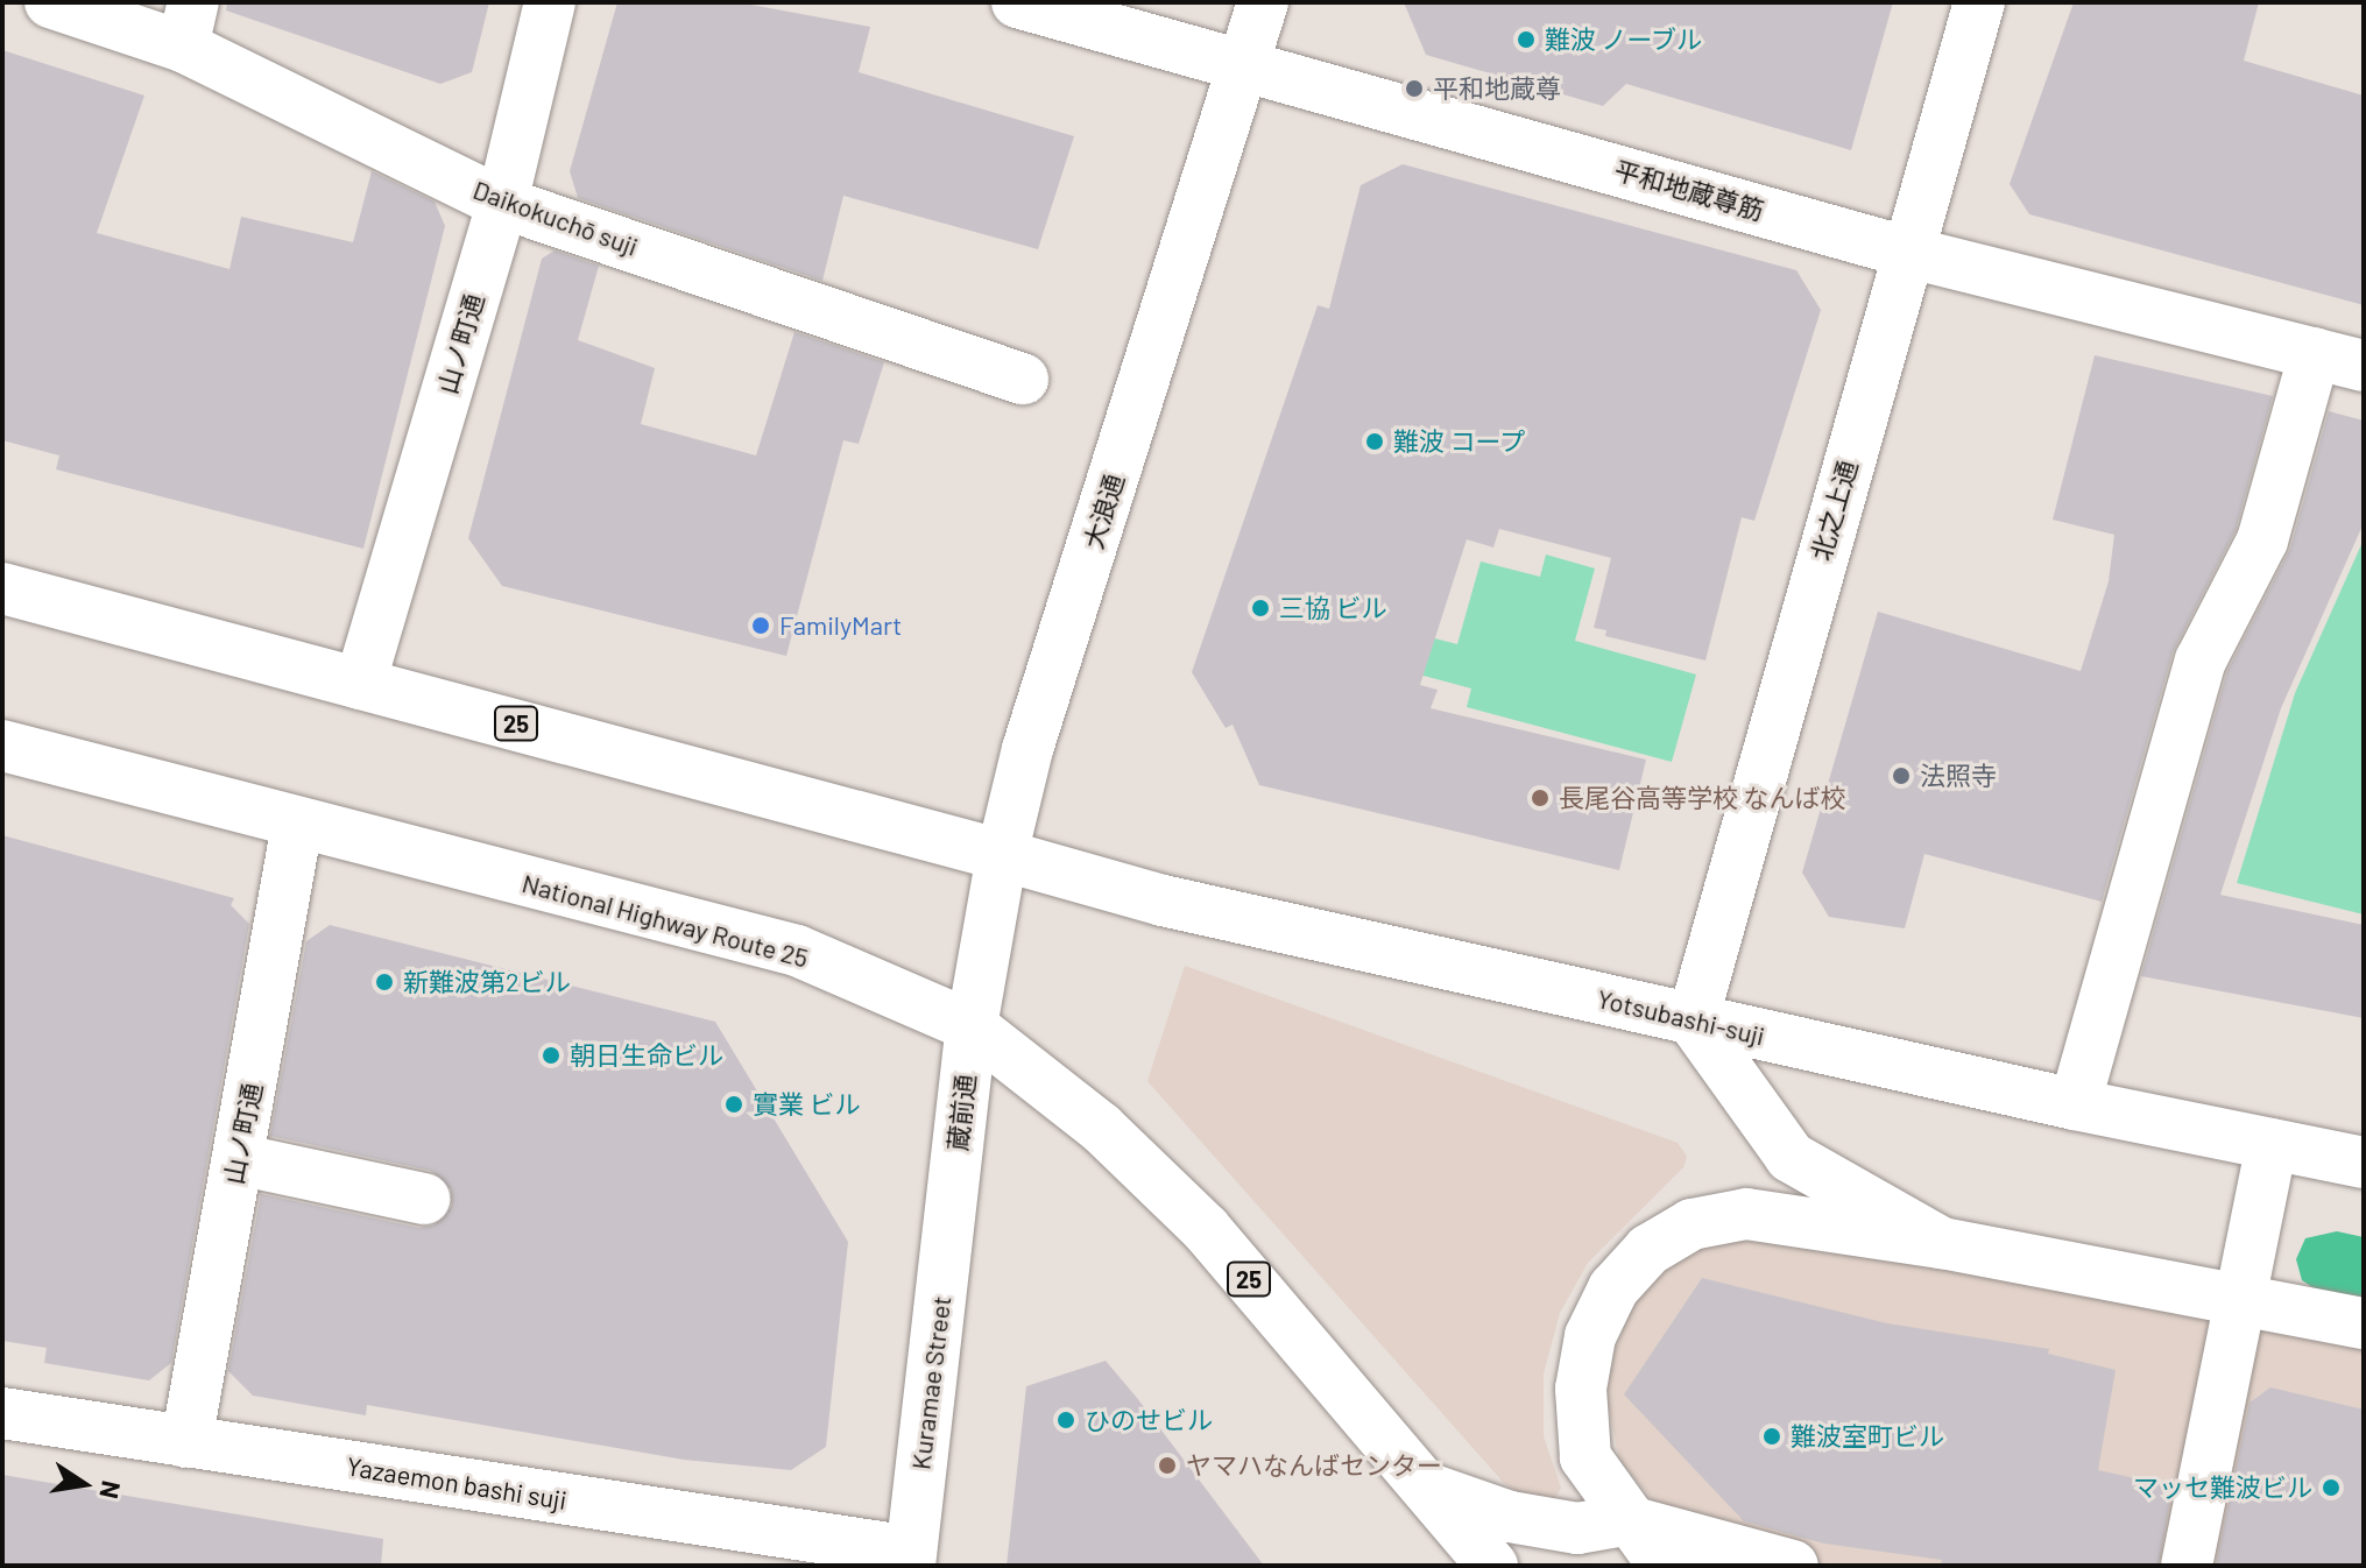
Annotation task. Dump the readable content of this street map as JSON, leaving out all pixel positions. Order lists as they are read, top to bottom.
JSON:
{
  "streets": {
    "main road": [
      "平和地蔵尊筋",
      "Daikokuchō suji",
      "山ノ町通",
      "北之上通",
      "大浪通",
      "25",
      "National Highway Route 25",
      "Yotsubashi-suji",
      "蔵前通",
      "Yazaemon bashi suji"
    ]
  },
  "crossings": [
    ["平和地蔵尊筋", "北之上通"],
    ["平和地蔵尊筋", "大浪通"],
    ["Daikokuchō suji", "山ノ町通"],
    ["山ノ町通", "25"],
    ["山ノ町通", "National Highway Route 25"],
    ["山ノ町通", "Yazaemon bashi suji"],
    ["北之上通", "Yotsubashi-suji"],
    ["大浪通", "25"],
    ["大浪通", "National Highway Route 25"],
    ["大浪通", "Yotsubashi-suji"],
    ["大浪通", "蔵前通"],
    ["25", "Yotsubashi-suji"],
    ["National Highway Route 25", "蔵前通"],
    ["蔵前通", "Yazaemon bashi suji"]
  ],
  "places": [
    "難波 ノーブル",
    "平和地蔵尊",
    "難波 コープ",
    "三協 ビル",
    "FamilyMart",
    "法照寺",
    "長尾谷高等学校 なんば校",
    "新難波第2ビル",
    "朝日生命ビル",
    "實業 ビル",
    "ひのせビル",
    "難波室町ビル",
    "ヤマハなんばセンター",
    "マッセ難波ビル"
  ],
  "north": "right"
}
